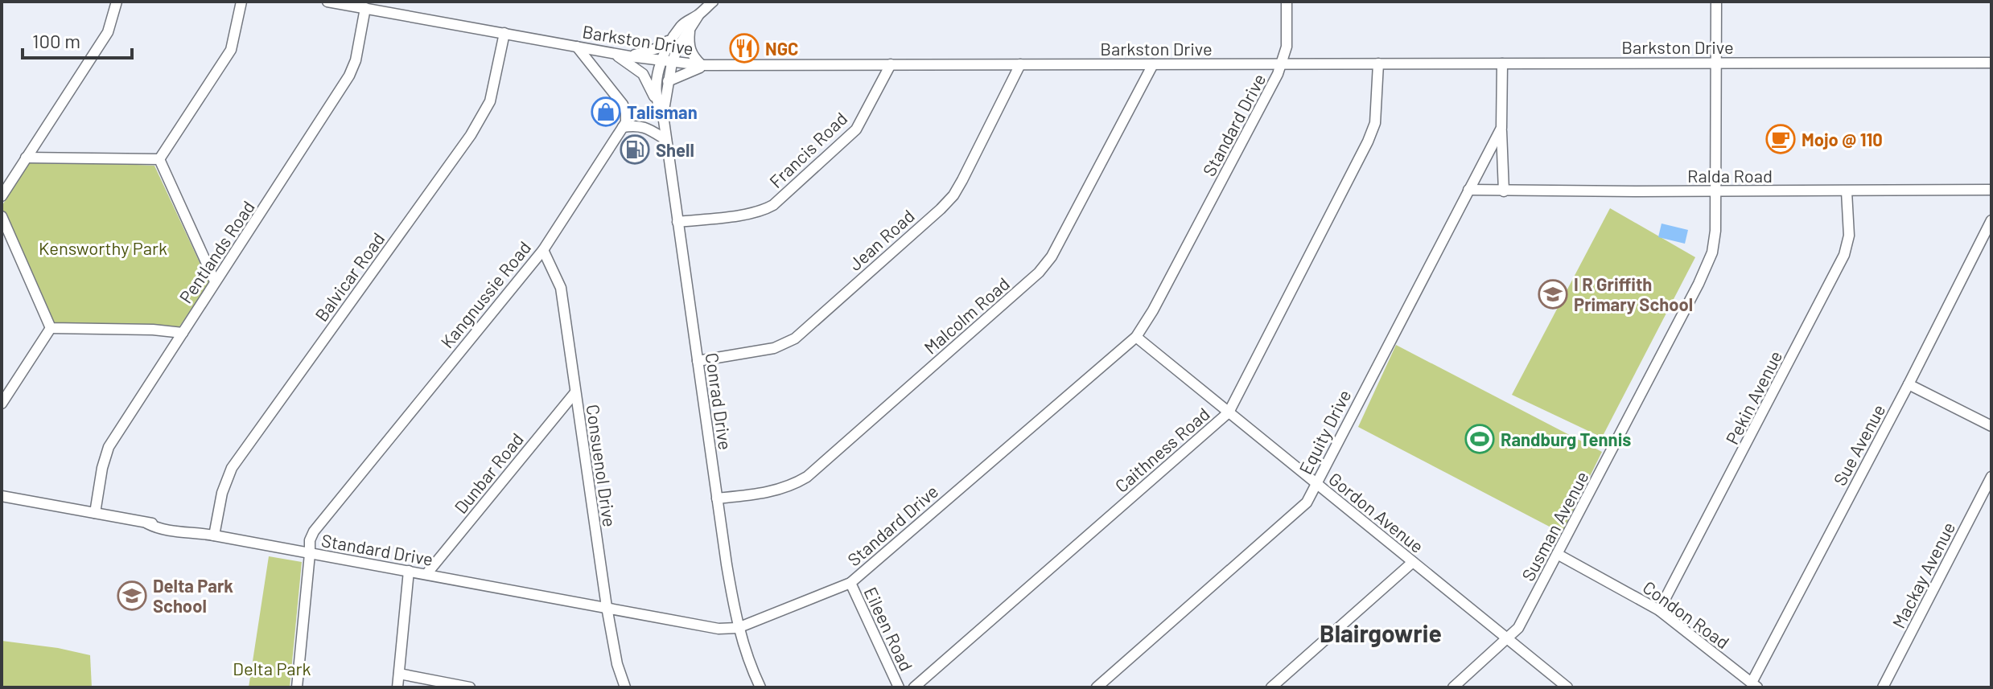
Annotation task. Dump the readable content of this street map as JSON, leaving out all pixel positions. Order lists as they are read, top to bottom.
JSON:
{
  "streets": {
    "street": [
      "Barkston Drive",
      "Standard Drive",
      "Francis Road",
      "Ralda Road",
      "Jean Road",
      "Pentlands Road",
      "Balvicar Road",
      "Kangnussie Road",
      "Malcolm Road",
      "Pekin Avenue",
      "Conrad Drive",
      "Equity Drive",
      "Sue Avenue",
      "Caithness Road",
      "Consuenol Drive",
      "Dunbar Road",
      "Gordon Avenue",
      "Susman Avenue",
      "Mackay Avenue",
      "Condon Road",
      "Eileen Road"
    ]
  },
  "crossings": [
    ["Barkston Drive", "Standard Drive"],
    ["Barkston Drive", "Francis Road"],
    ["Barkston Drive", "Jean Road"],
    ["Barkston Drive", "Pentlands Road"],
    ["Barkston Drive", "Balvicar Road"],
    ["Barkston Drive", "Malcolm Road"],
    ["Barkston Drive", "Conrad Drive"],
    ["Barkston Drive", "Equity Drive"],
    ["Barkston Drive", "Caithness Road"],
    ["Barkston Drive", "Susman Avenue"],
    ["Standard Drive", "Pentlands Road"],
    ["Standard Drive", "Balvicar Road"],
    ["Standard Drive", "Kangnussie Road"],
    ["Standard Drive", "Conrad Drive"],
    ["Standard Drive", "Consuenol Drive"],
    ["Standard Drive", "Dunbar Road"],
    ["Standard Drive", "Gordon Avenue"],
    ["Standard Drive", "Eileen Road"],
    ["Francis Road", "Conrad Drive"],
    ["Ralda Road", "Pekin Avenue"],
    ["Ralda Road", "Equity Drive"],
    ["Ralda Road", "Susman Avenue"],
    ["Jean Road", "Conrad Drive"],
    ["Kangnussie Road", "Consuenol Drive"],
    ["Malcolm Road", "Conrad Drive"],
    ["Pekin Avenue", "Condon Road"],
    ["Equity Drive", "Gordon Avenue"],
    ["Sue Avenue", "Condon Road"],
    ["Caithness Road", "Gordon Avenue"],
    ["Consuenol Drive", "Dunbar Road"],
    ["Gordon Avenue", "Susman Avenue"],
    ["Susman Avenue", "Condon Road"]
  ],
  "districts": ["Blairgowrie"],
  "parks": ["Kensworthy Park", "Delta Park"],
  "places": {
    "restaurant": ["NGC"],
    "shop": ["Talisman"],
    "cafe": ["Mojo @ 110"],
    "fuel station": ["Shell"],
    "school or university": ["I R Griffith Primary School", "Delta Park School"],
    "sports": ["Randburg Tennis"]
  },
  "scale_bar": "100 m"
}
